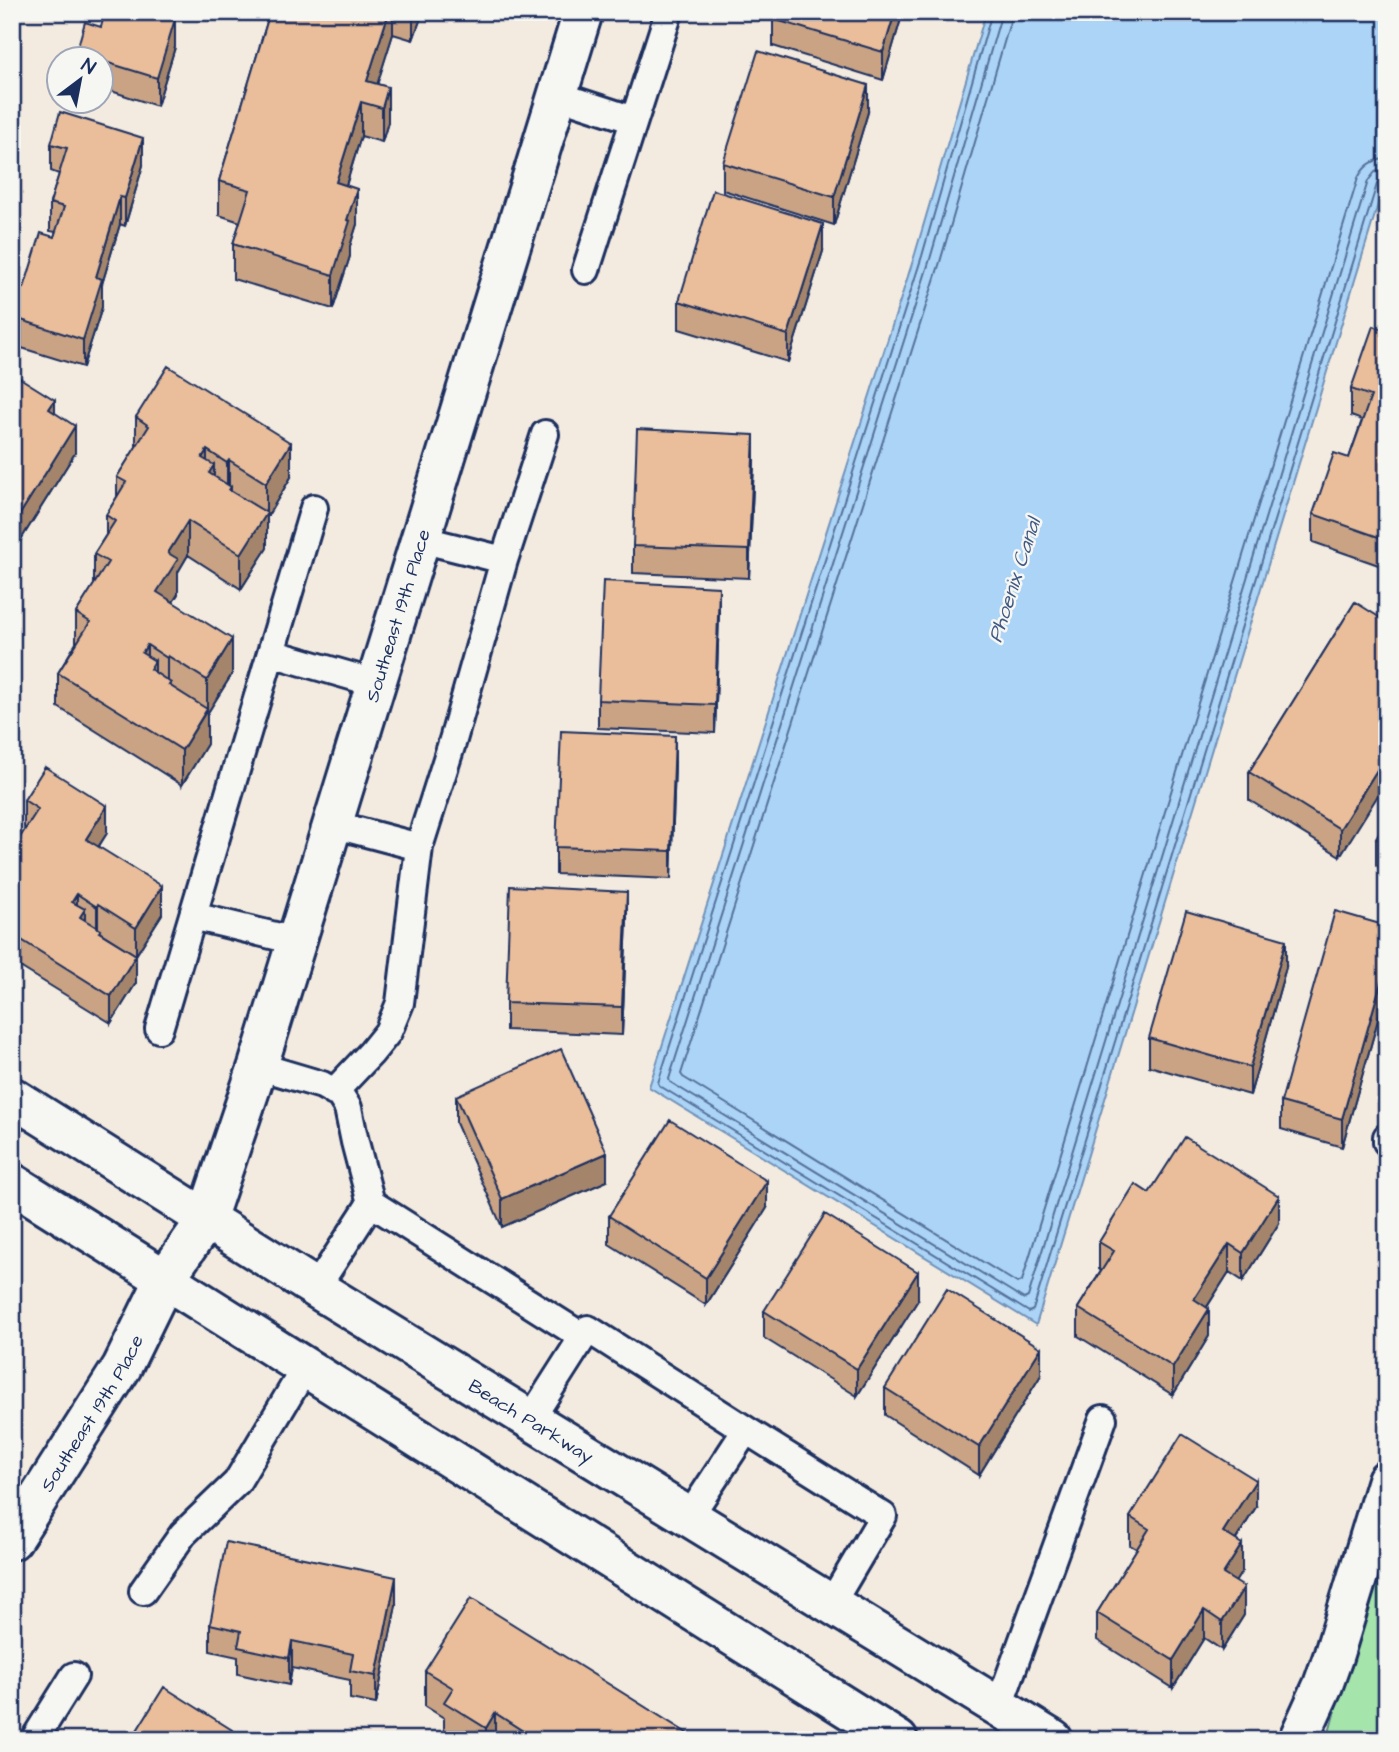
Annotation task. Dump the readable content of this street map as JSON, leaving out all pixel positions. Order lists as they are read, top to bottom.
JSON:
{
  "streets": {
    "street": ["Southeast 19th Place", "Beach Parkway"]
  },
  "crossings": [
    ["Southeast 19th Place", "Beach Parkway"]
  ],
  "water": ["Phoenix Canal"],
  "north": "top right"
}
